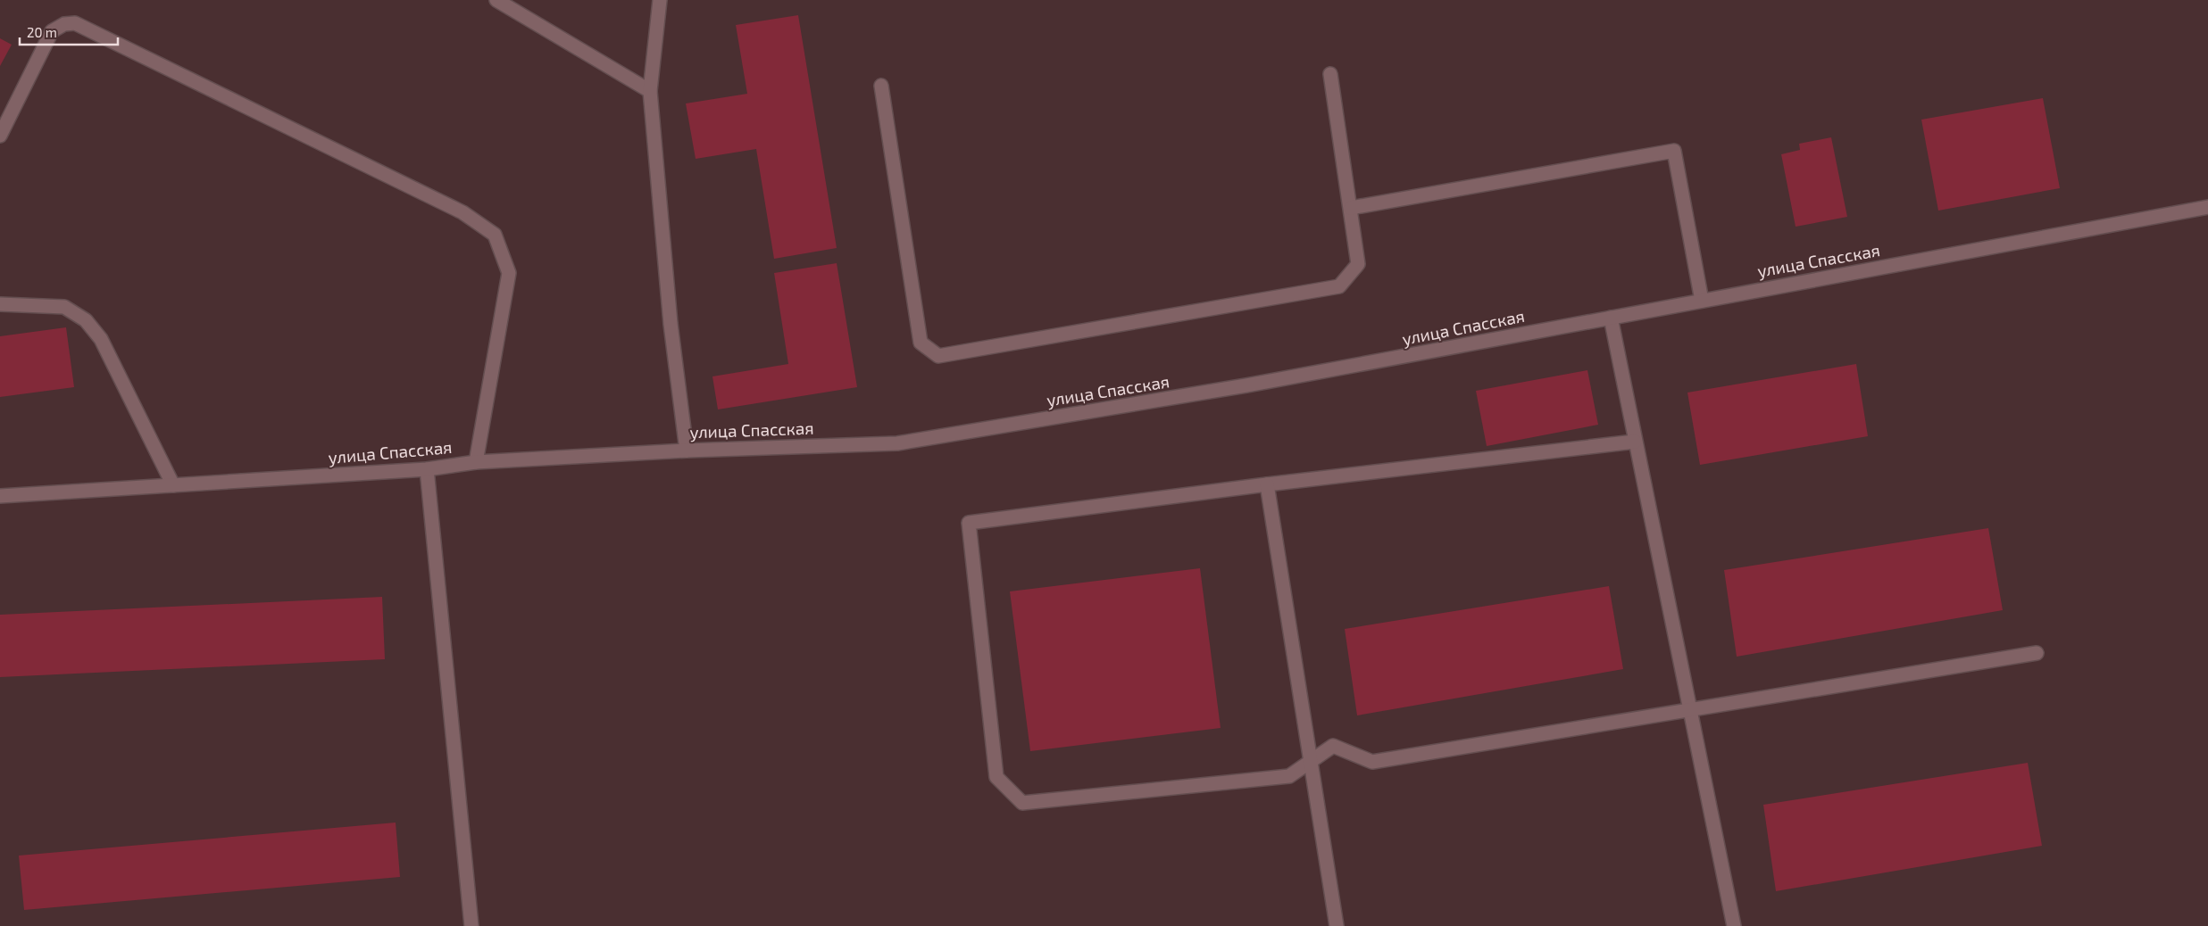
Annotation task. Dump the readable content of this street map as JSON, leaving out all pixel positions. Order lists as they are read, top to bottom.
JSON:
{
  "streets": {
    "street": ["улица Спасская"]
  },
  "scale_bar": "20 m"
}
